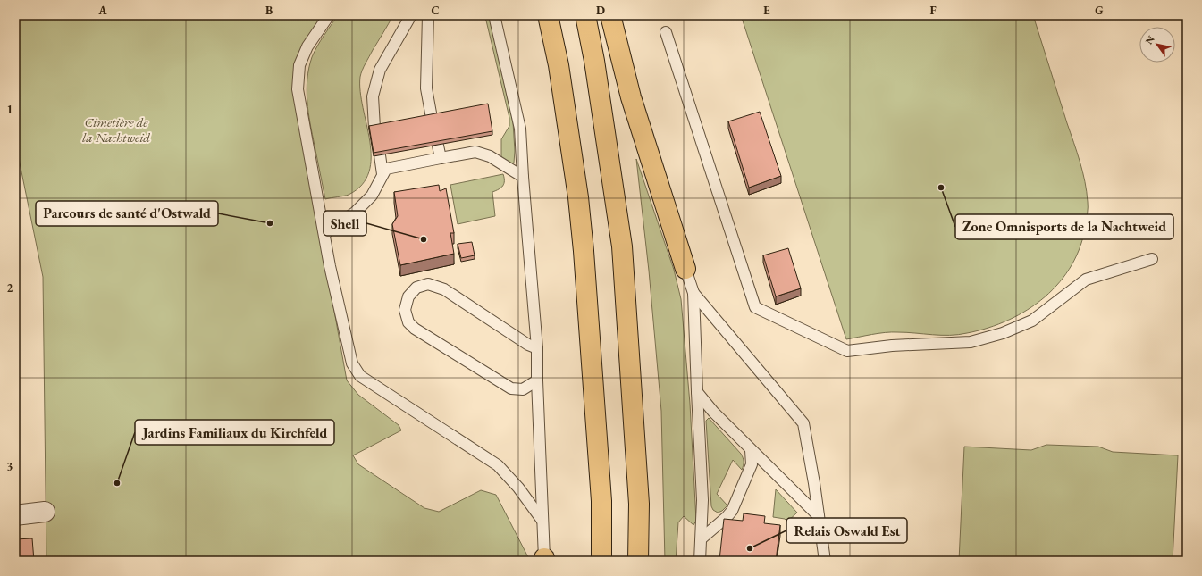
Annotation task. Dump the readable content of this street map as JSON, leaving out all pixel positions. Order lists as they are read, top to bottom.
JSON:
{
  "parks": ["Cimetière de la Nachtweid"],
  "places": [
    "Zone Omnisports de la Nachtweid",
    "Parcours de santé d'Ostwald",
    "Shell",
    "Jardins Familiaux du Kirchfeld",
    "Relais Oswald Est"
  ],
  "north": "top left",
  "grid": {
    "columns": [
      "A",
      "B",
      "C",
      "D",
      "E",
      "F",
      "G"
    ],
    "rows": ["1", "2", "3"]
  }
}
